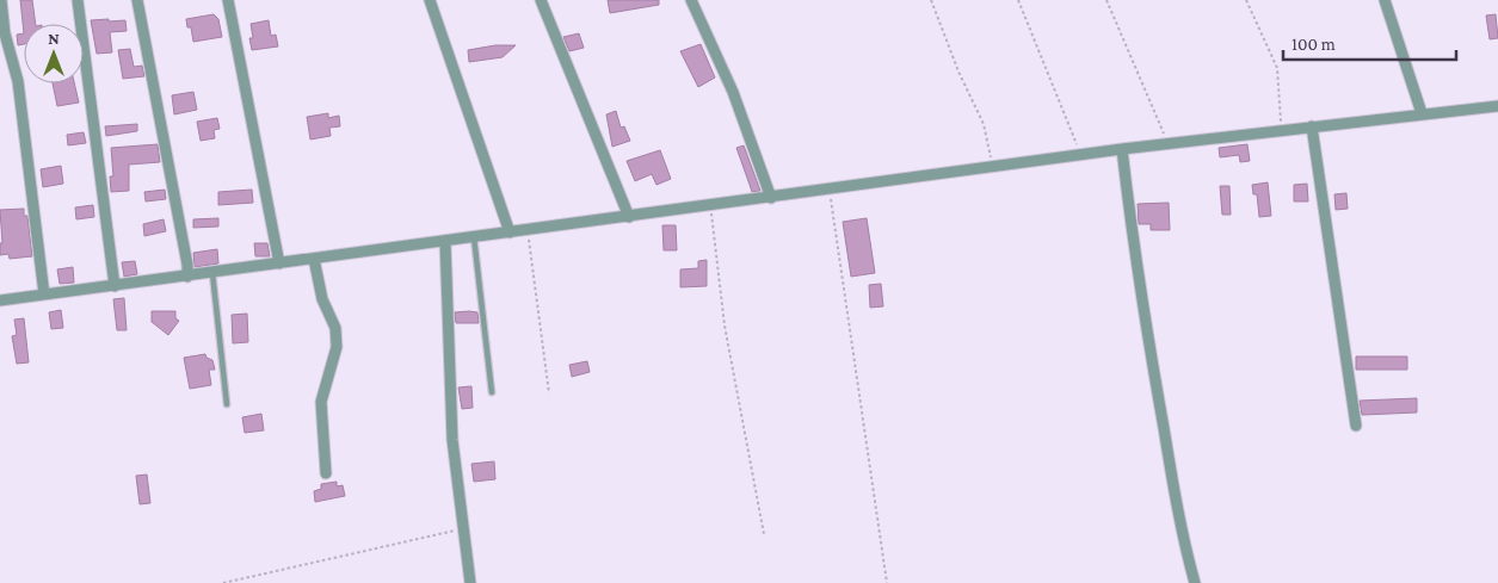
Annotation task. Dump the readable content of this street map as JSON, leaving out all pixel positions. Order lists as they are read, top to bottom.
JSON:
{
  "scale_bar": "100 m",
  "north": "top"
}
